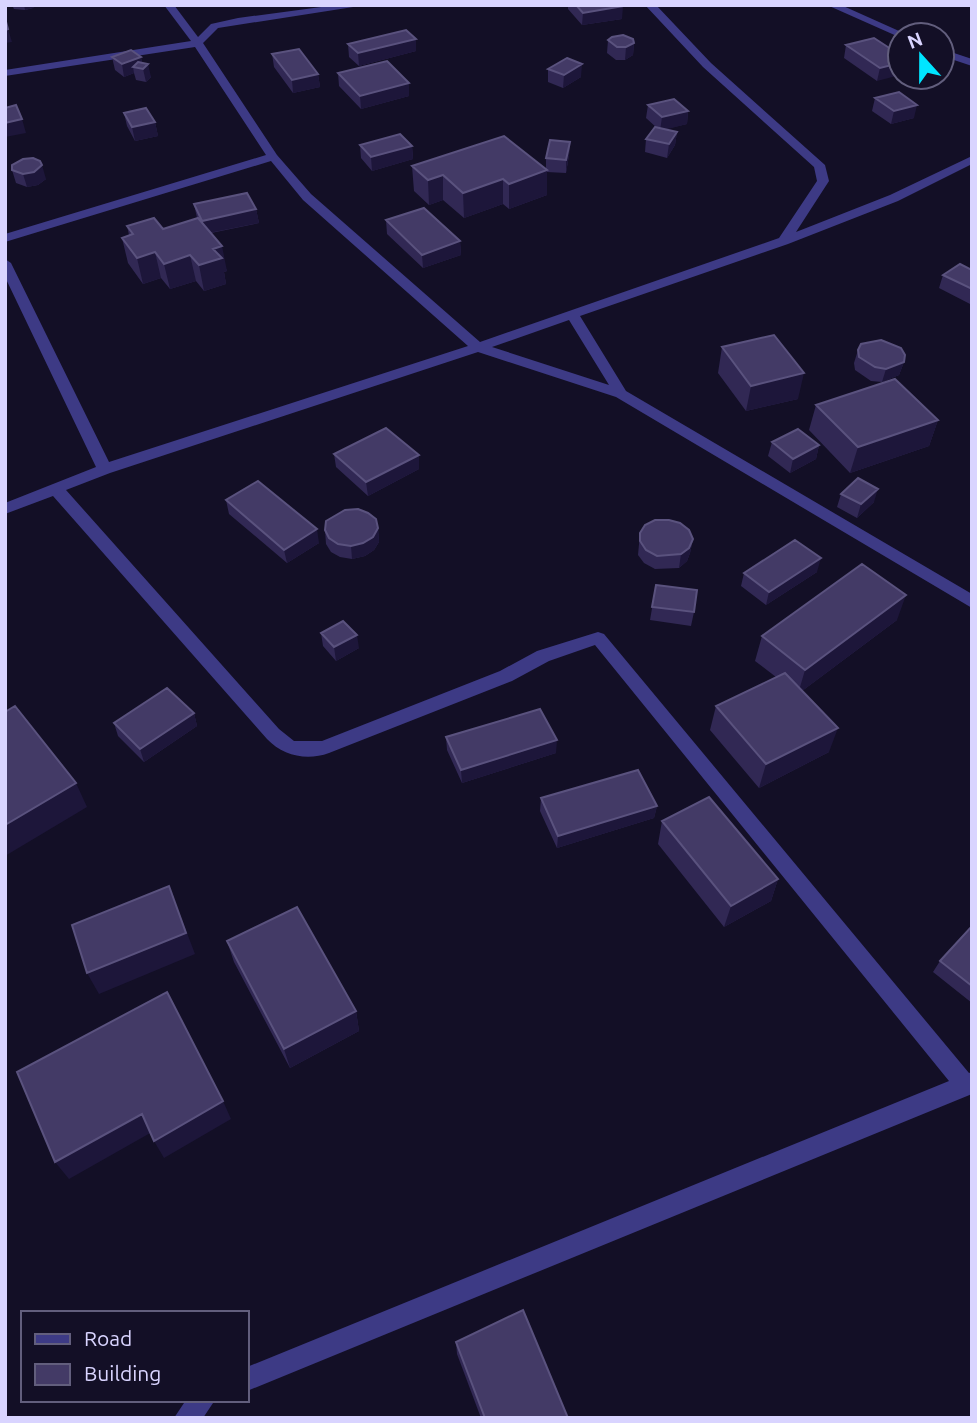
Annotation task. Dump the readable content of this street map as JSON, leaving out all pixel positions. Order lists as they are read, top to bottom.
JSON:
{
  "legend": ["Road", "Building"],
  "north": "top"
}
